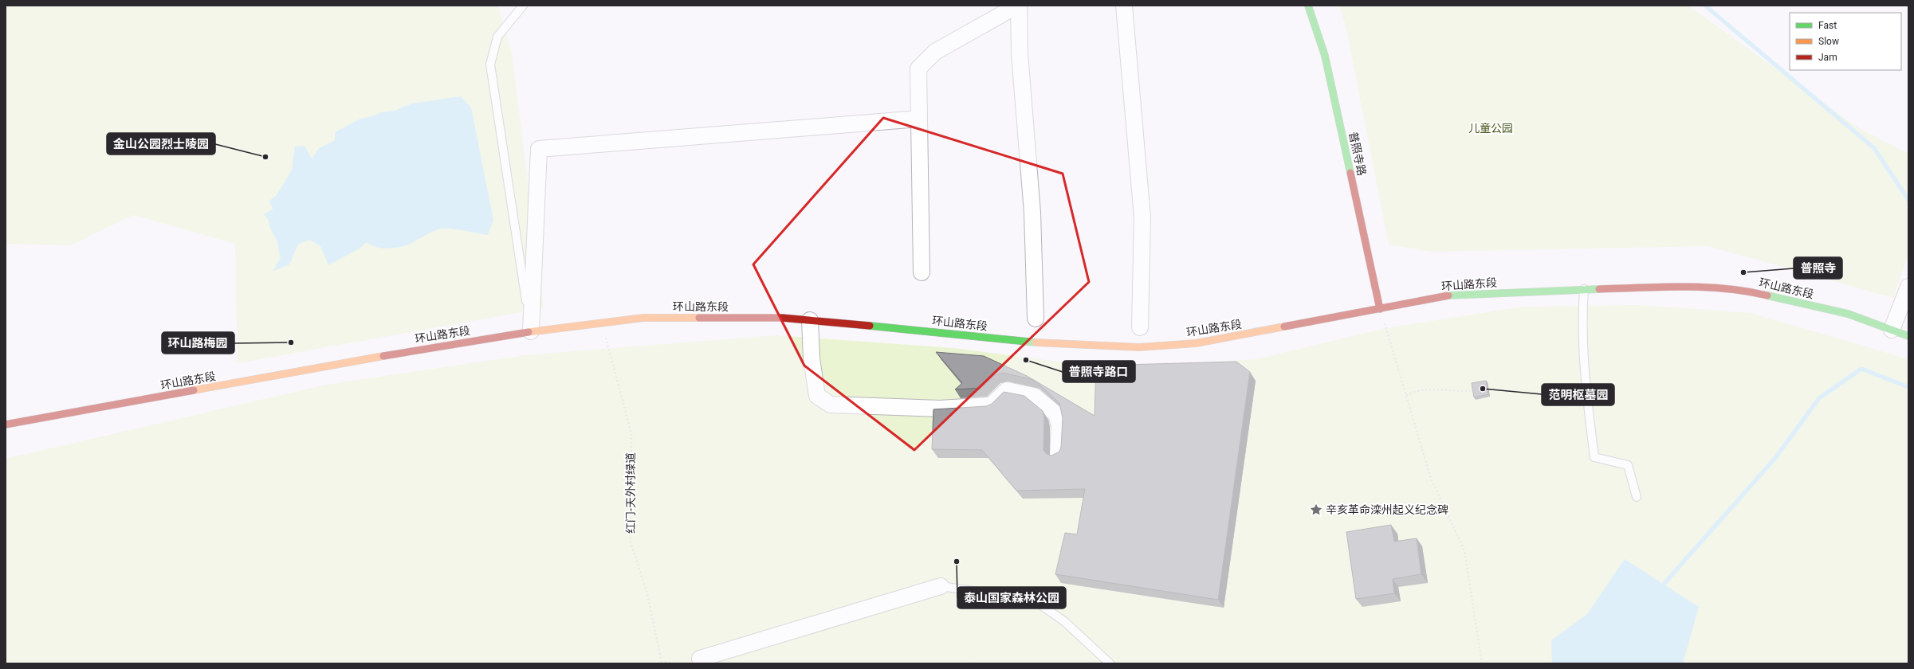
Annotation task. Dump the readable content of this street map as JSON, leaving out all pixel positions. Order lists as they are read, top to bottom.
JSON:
{
  "streets": {
    "main road": ["普照寺路", "环山路东段"],
    "path": ["红门-天外村绿道"]
  },
  "crossings": [
    ["普照寺路", "环山路东段"],
    ["环山路东段", "红门-天外村绿道"]
  ],
  "parks": ["儿童公园"],
  "places": {
    "other": [
      "金山公园烈士陵园",
      "普照寺",
      "环山路梅园",
      "普照寺路口",
      "范明枢墓园",
      "泰山国家森林公园"
    ],
    "place": ["辛亥革命滦州起义纪念碑"]
  },
  "legend": ["Fast", "Slow", "Jam"]
}
